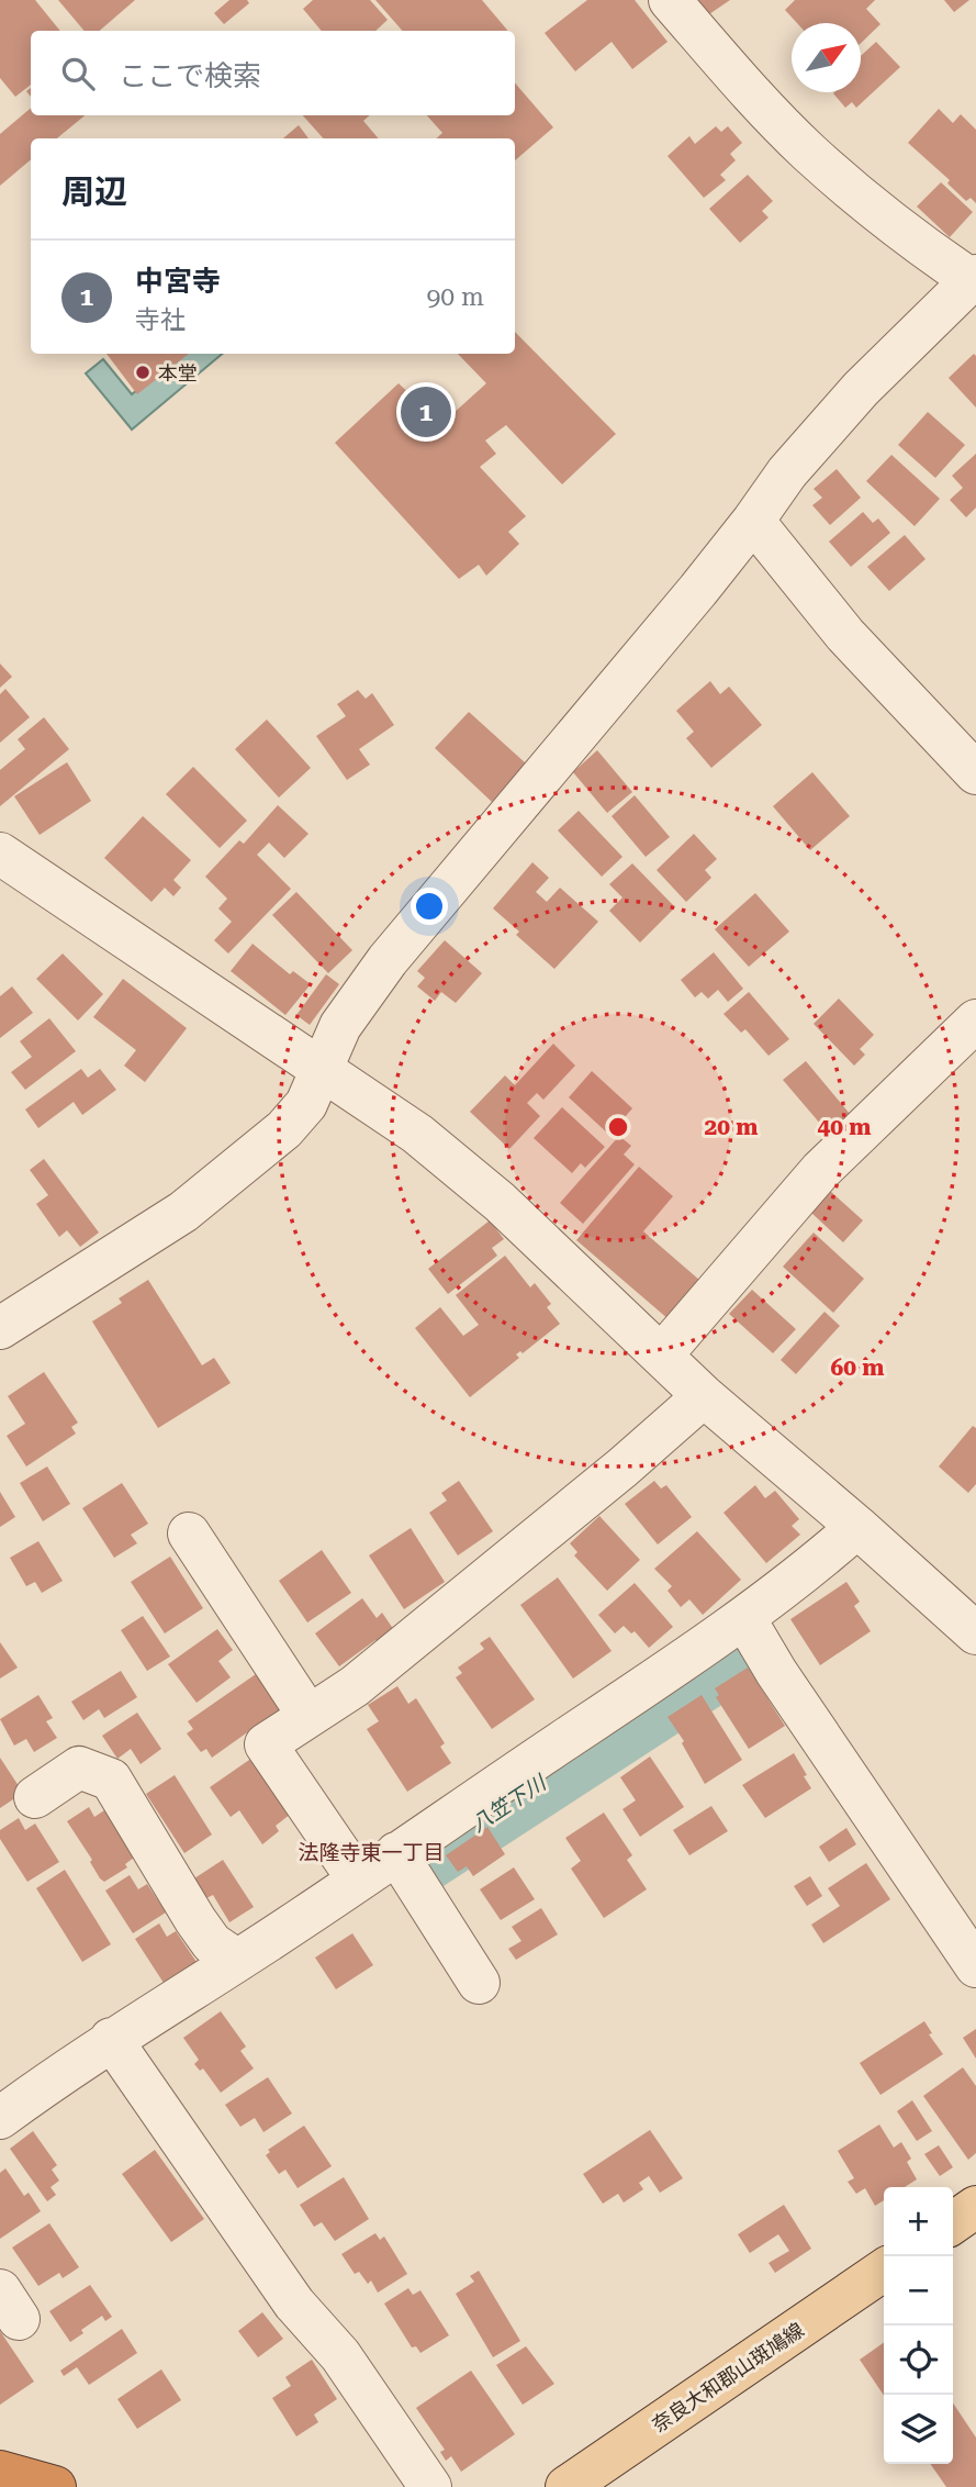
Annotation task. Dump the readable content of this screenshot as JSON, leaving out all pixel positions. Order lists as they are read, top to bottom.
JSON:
{
  "streets": {
    "main road": ["奈良大和郡山斑鳩線"]
  },
  "districts": ["法隆寺東一丁目"],
  "water": ["八笠下川"],
  "places": ["本堂"],
  "north": "top right",
  "page": {
    "search": "ここで検索",
    "heading": "周辺",
    "list": [
      {
        "mark": "1",
        "name": "中宮寺",
        "note": "寺社",
        "value": "90 m"
      }
    ],
    "pins": "1",
    "map_buttons": ["+", "−"]
  },
  "rings": ["20 m", "40 m", "60 m"]
}
